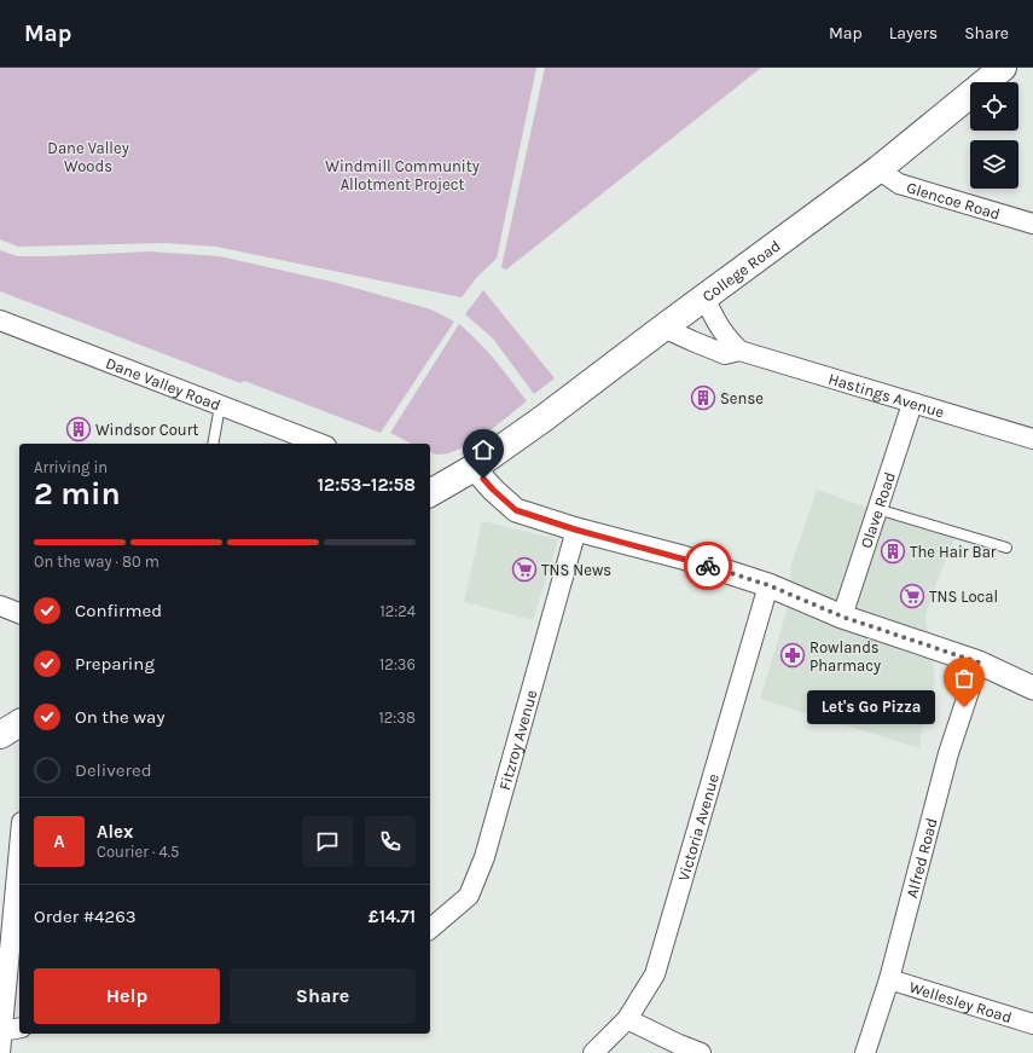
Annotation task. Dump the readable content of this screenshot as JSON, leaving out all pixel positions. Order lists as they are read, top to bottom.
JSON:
{
  "streets": {
    "main road": ["College Road"],
    "street": [
      "Glencoe Road",
      "Dane Valley Road",
      "Hastings Avenue",
      "Olave Road",
      "Fitzroy Avenue",
      "Victoria Avenue",
      "Alfred Road",
      "Wellesley Road"
    ]
  },
  "crossings": [
    ["Glencoe Road", "College Road"],
    ["College Road", "Hastings Avenue"],
    ["Hastings Avenue", "Olave Road"],
    ["Alfred Road", "Wellesley Road"]
  ],
  "parks": ["Dane Valley Woods", "Windmill Community Allotment Project"],
  "places": {
    "building": ["Sense", "Windsor Court", "The Hair Bar"],
    "supermarket": ["TNS News", "TNS Local"],
    "pharmacy": ["Rowlands Pharmacy"],
    "other": ["Let's Go Pizza"]
  },
  "page": {
    "header": "Map",
    "nav": ["Map", "Layers", "Share"],
    "heading": ["2 min", "Arriving in", "12:53–12:58"],
    "panel": [
      "Alex",
      "Courier · 4.5",
      "Order #4263",
      "£14.71"
    ],
    "bar": "On the way · 80 m",
    "list": [
      ["Confirmed", "12:24"],
      ["Preparing", "12:36"],
      ["On the way", "12:38"],
      "Delivered"
    ],
    "bubble": "Let's Go Pizza",
    "round": "A",
    "buttons": ["Help", "Share"]
  }
}
